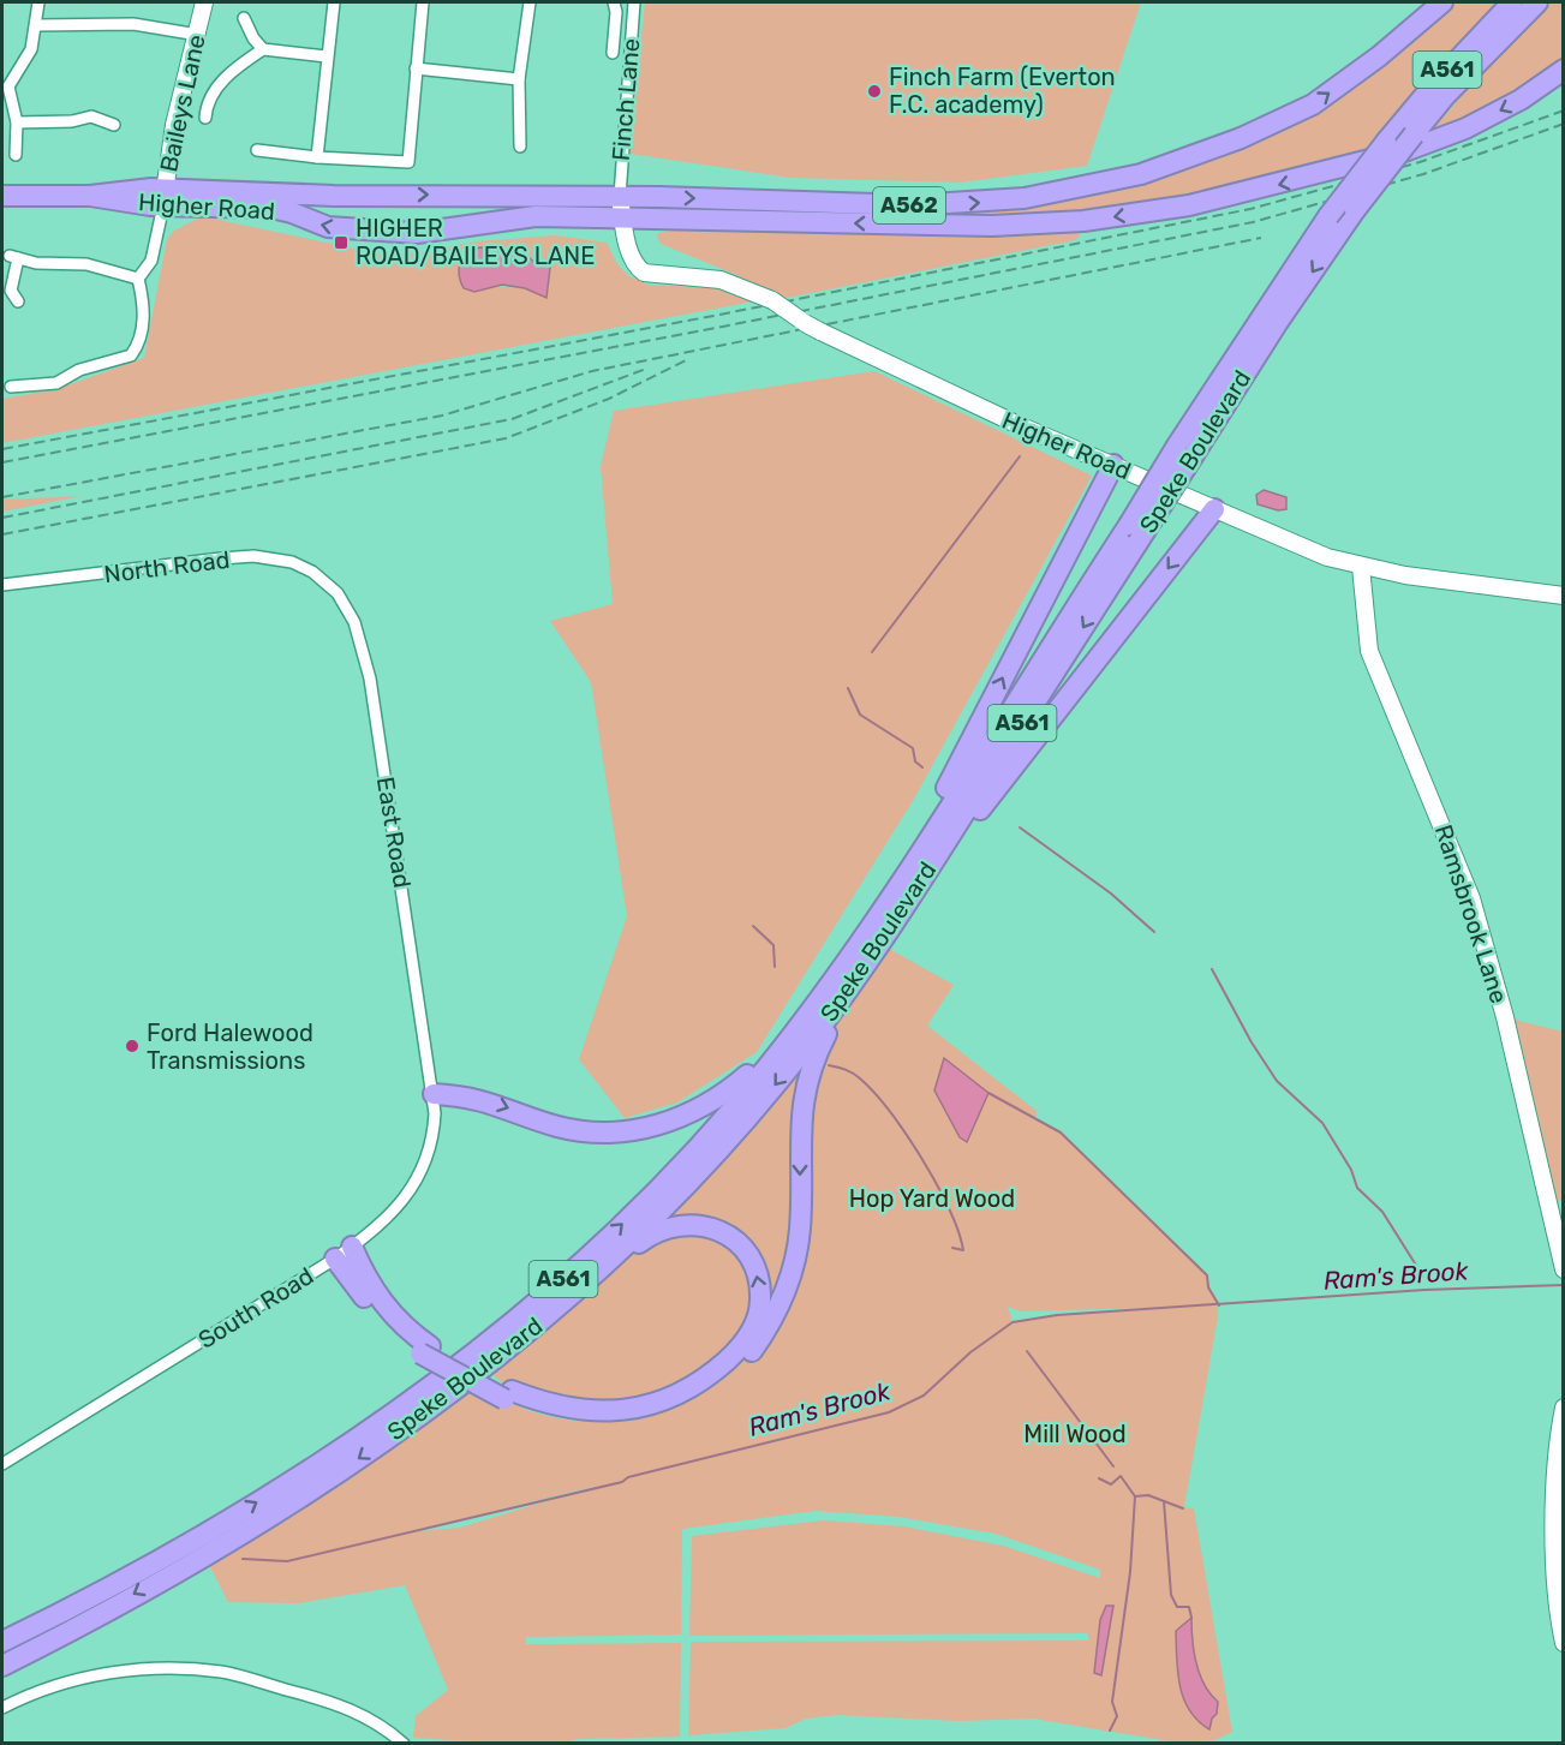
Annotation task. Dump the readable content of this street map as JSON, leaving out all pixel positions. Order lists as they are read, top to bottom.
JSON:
{
  "streets": {
    "highway": [
      "A561",
      "A562",
      "Higher Road",
      "Speke Boulevard"
    ],
    "street": [
      "Finch Lane",
      "Baileys Lane",
      "North Road",
      "East Road",
      "Ramsbrook Lane",
      "South Road"
    ]
  },
  "crossings": [
    ["Finch Lane", "Higher Road"],
    ["Baileys Lane", "Higher Road"],
    ["Higher Road", "Ramsbrook Lane"],
    ["North Road", "East Road"],
    ["East Road", "South Road"]
  ],
  "water": ["Ram's Brook"],
  "parks": ["Hop Yard Wood", "Mill Wood"],
  "places": {
    "other": ["Finch Farm (Everton F.C. academy)", "Ford Halewood Transmissions"],
    "transit": ["HIGHER ROAD/BAILEYS LANE"]
  }
}
